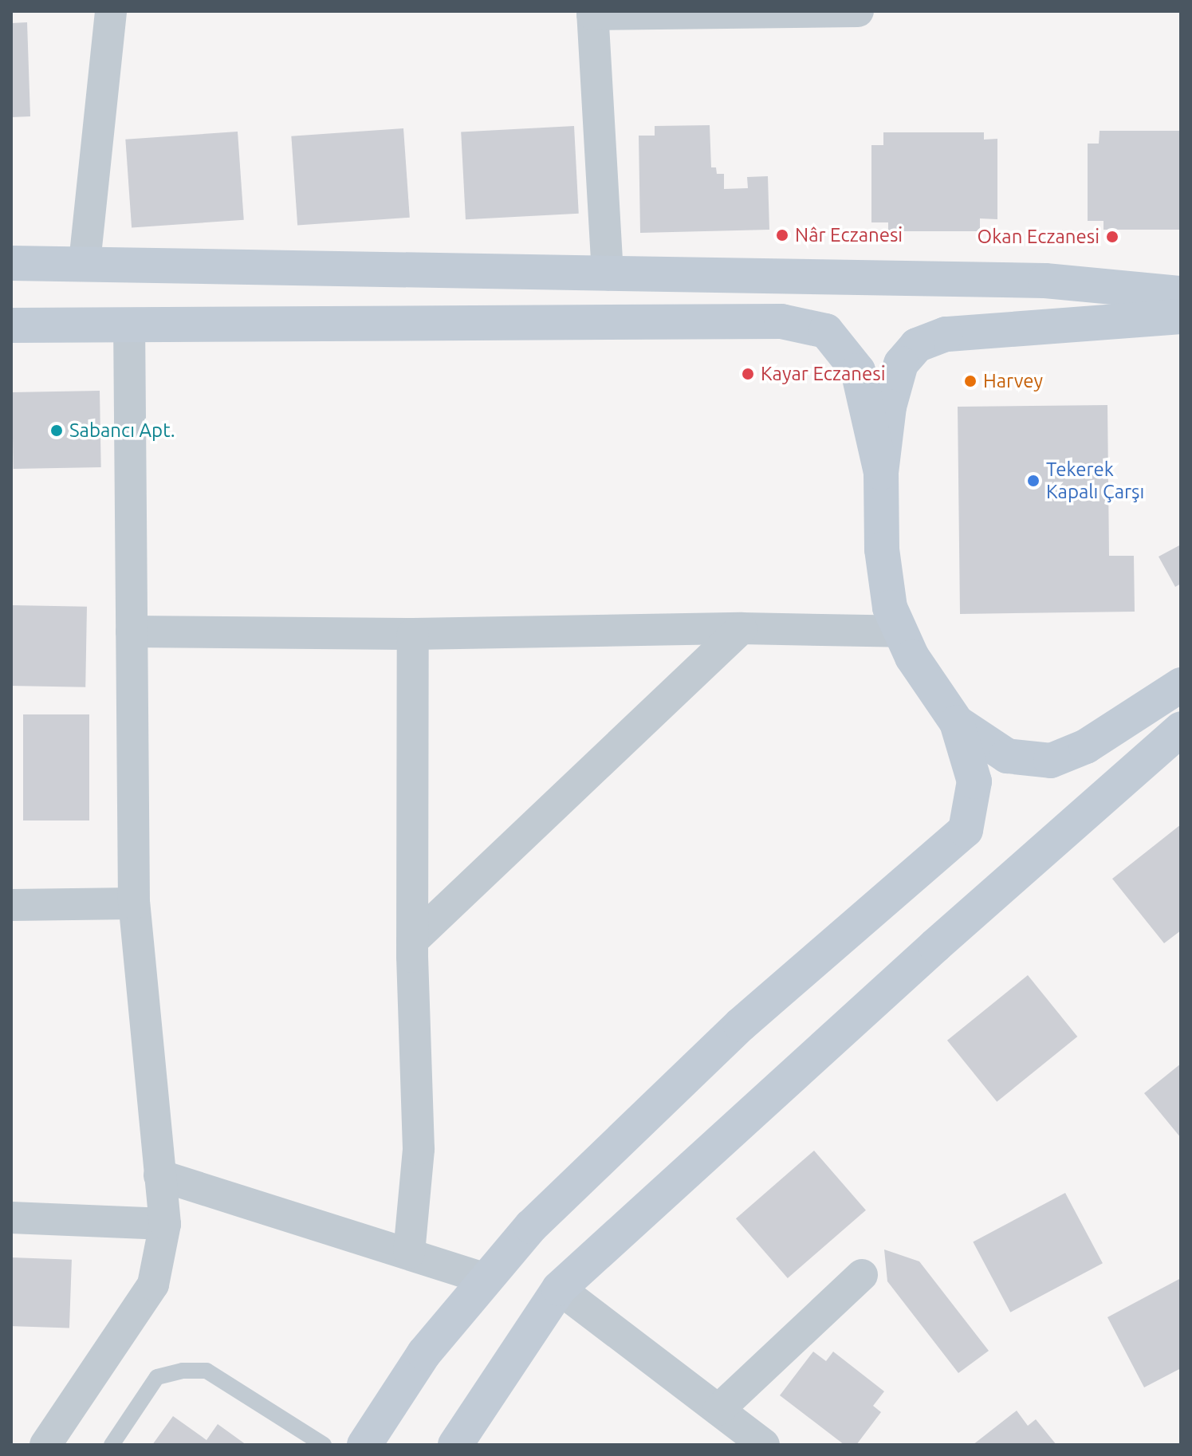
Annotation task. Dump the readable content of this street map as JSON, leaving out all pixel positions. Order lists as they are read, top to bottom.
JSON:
{
  "places": [
    "Nâr Eczanesi",
    "Okan Eczanesi",
    "Kayar Eczanesi",
    "Harvey",
    "Sabancı Apt.",
    "Tekerek Kapalı Çarşı"
  ]
}
